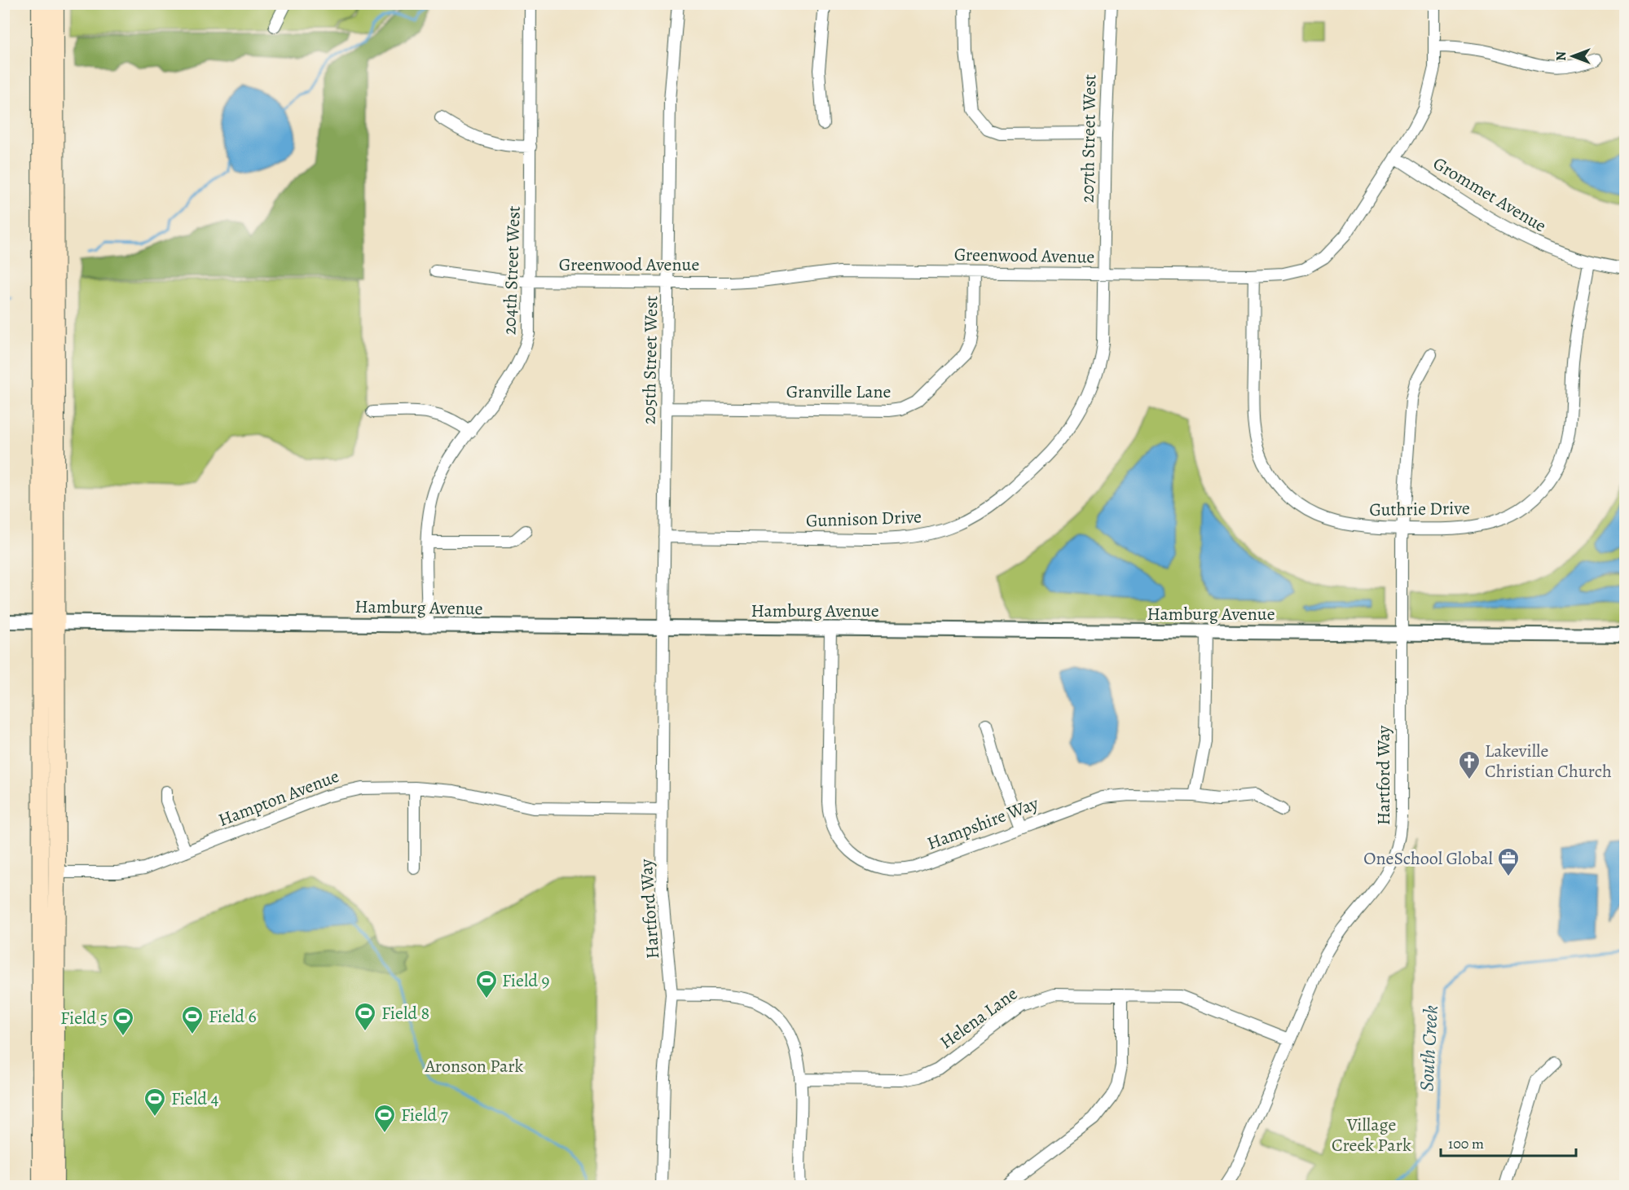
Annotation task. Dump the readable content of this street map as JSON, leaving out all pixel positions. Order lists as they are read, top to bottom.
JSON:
{
  "streets": {
    "street": [
      "207th Street West",
      "Grommet Avenue",
      "Greenwood Avenue",
      "204th Street West",
      "205th Street West",
      "Granville Lane",
      "Guthrie Drive",
      "Gunnison Drive",
      "Hamburg Avenue",
      "Hartford Way",
      "Hampton Avenue",
      "Hampshire Way",
      "Helena Lane"
    ]
  },
  "crossings": [
    ["207th Street West", "Greenwood Avenue"],
    ["207th Street West", "Gunnison Drive"],
    ["Grommet Avenue", "Greenwood Avenue"],
    ["Grommet Avenue", "Guthrie Drive"],
    ["Greenwood Avenue", "204th Street West"],
    ["Greenwood Avenue", "205th Street West"],
    ["Greenwood Avenue", "Granville Lane"],
    ["Greenwood Avenue", "Guthrie Drive"],
    ["Greenwood Avenue", "Gunnison Drive"],
    ["204th Street West", "Hamburg Avenue"],
    ["205th Street West", "Granville Lane"],
    ["205th Street West", "Gunnison Drive"],
    ["205th Street West", "Hamburg Avenue"],
    ["205th Street West", "Hartford Way"],
    ["Guthrie Drive", "Hartford Way"],
    ["Hamburg Avenue", "Hartford Way"],
    ["Hamburg Avenue", "Hampshire Way"],
    ["Hartford Way", "Hampton Avenue"],
    ["Hartford Way", "Helena Lane"]
  ],
  "water": ["South Creek"],
  "parks": ["Aronson Park", "Village Creek Park"],
  "places": {
    "church": ["Lakeville Christian Church"],
    "office": ["OneSchool Global"],
    "sports": [
      "Field 9",
      "Field 8",
      "Field 6",
      "Field 5",
      "Field 4",
      "Field 7"
    ]
  },
  "scale_bar": "100 m",
  "north": "left"
}
